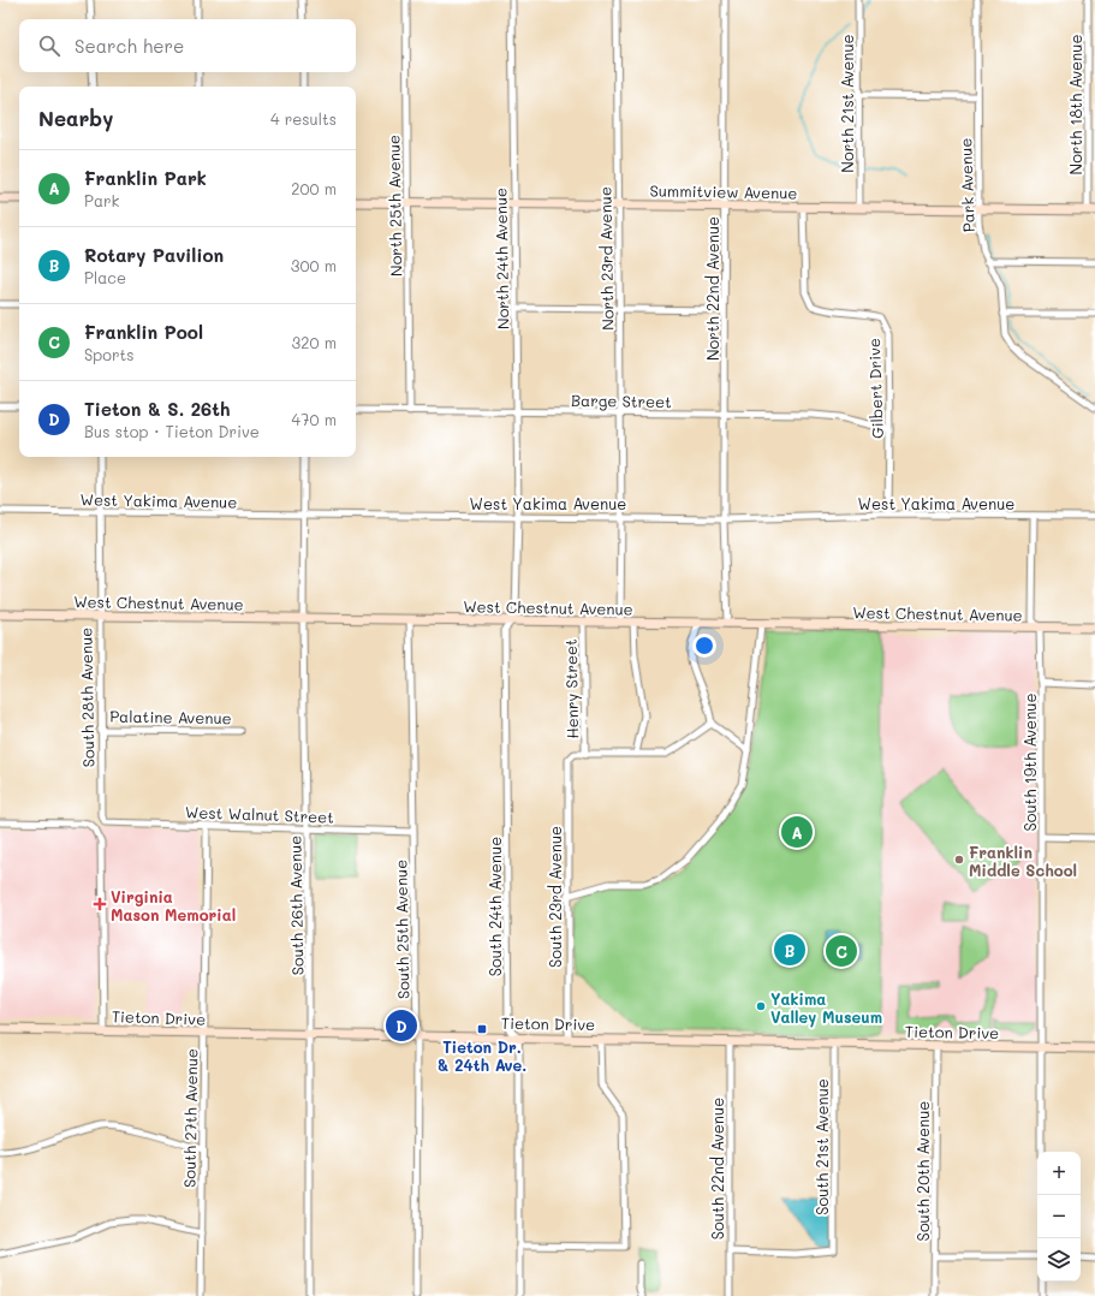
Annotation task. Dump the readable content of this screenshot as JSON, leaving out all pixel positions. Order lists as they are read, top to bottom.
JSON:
{
  "streets": {
    "main road": ["Summitview Avenue", "West Chestnut Avenue", "Tieton Drive"],
    "street": [
      "North 21st Avenue",
      "North 18th Avenue",
      "Park Avenue",
      "North 25th Avenue",
      "North 24th Avenue",
      "North 23rd Avenue",
      "North 22nd Avenue",
      "Gilbert Drive",
      "Barge Street",
      "West Yakima Avenue",
      "Henry Street",
      "South 28th Avenue",
      "Palatine Avenue",
      "South 19th Avenue",
      "West Walnut Street",
      "South 23rd Avenue",
      "South 26th Avenue",
      "South 24th Avenue",
      "South 25th Avenue",
      "South 27th Avenue",
      "South 21st Avenue",
      "South 22nd Avenue",
      "South 20th Avenue"
    ]
  },
  "crossings": [
    ["North 21st Avenue", "Summitview Avenue"],
    ["North 18th Avenue", "Summitview Avenue"],
    ["Park Avenue", "Summitview Avenue"],
    ["Summitview Avenue", "North 25th Avenue"],
    ["Summitview Avenue", "North 24th Avenue"],
    ["Summitview Avenue", "North 23rd Avenue"],
    ["Summitview Avenue", "North 22nd Avenue"],
    ["Summitview Avenue", "Gilbert Drive"],
    ["North 25th Avenue", "Barge Street"],
    ["North 24th Avenue", "Barge Street"],
    ["North 24th Avenue", "West Yakima Avenue"],
    ["North 24th Avenue", "South 24th Avenue"],
    ["North 23rd Avenue", "Barge Street"],
    ["North 23rd Avenue", "West Yakima Avenue"],
    ["North 22nd Avenue", "Barge Street"],
    ["North 22nd Avenue", "West Yakima Avenue"],
    ["Gilbert Drive", "Barge Street"],
    ["Gilbert Drive", "West Yakima Avenue"],
    ["West Yakima Avenue", "South 28th Avenue"],
    ["West Yakima Avenue", "South 19th Avenue"],
    ["West Yakima Avenue", "South 26th Avenue"],
    ["West Yakima Avenue", "South 24th Avenue"],
    ["West Chestnut Avenue", "Henry Street"],
    ["West Chestnut Avenue", "South 28th Avenue"],
    ["West Chestnut Avenue", "South 19th Avenue"],
    ["West Chestnut Avenue", "South 26th Avenue"],
    ["West Chestnut Avenue", "South 24th Avenue"],
    ["West Chestnut Avenue", "South 25th Avenue"],
    ["Henry Street", "South 23rd Avenue"],
    ["South 28th Avenue", "Palatine Avenue"],
    ["South 28th Avenue", "West Walnut Street"],
    ["South 19th Avenue", "Tieton Drive"],
    ["West Walnut Street", "South 26th Avenue"],
    ["West Walnut Street", "South 25th Avenue"],
    ["West Walnut Street", "South 27th Avenue"],
    ["South 23rd Avenue", "Tieton Drive"],
    ["South 26th Avenue", "Tieton Drive"],
    ["South 24th Avenue", "Tieton Drive"],
    ["South 25th Avenue", "Tieton Drive"],
    ["Tieton Drive", "South 27th Avenue"],
    ["Tieton Drive", "South 21st Avenue"],
    ["Tieton Drive", "South 22nd Avenue"],
    ["Tieton Drive", "South 20th Avenue"],
    ["South 21st Avenue", "South 22nd Avenue"]
  ],
  "places": {
    "other": ["Franklin Middle School", "Yakima Valley Museum"],
    "health": ["Virginia Mason Memorial"],
    "transit": ["Tieton Dr. & 24th Ave."]
  },
  "page": {
    "search": "Search here",
    "heading": ["Nearby", "4 results"],
    "list": [
      {
        "mark": "A",
        "name": "Franklin Park",
        "note": "Park",
        "value": "200 m"
      },
      {
        "mark": "B",
        "name": "Rotary Pavilion",
        "note": "Place",
        "value": "300 m"
      },
      {
        "mark": "C",
        "name": "Franklin Pool",
        "note": "Sports",
        "value": "320 m"
      },
      {
        "mark": "D",
        "name": "Tieton & S. 26th",
        "note": "Bus stop · Tieton Drive",
        "value": "470 m"
      }
    ],
    "pins": [
      "A",
      "B",
      "C",
      "D"
    ],
    "map_buttons": ["+", "−"]
  }
}
